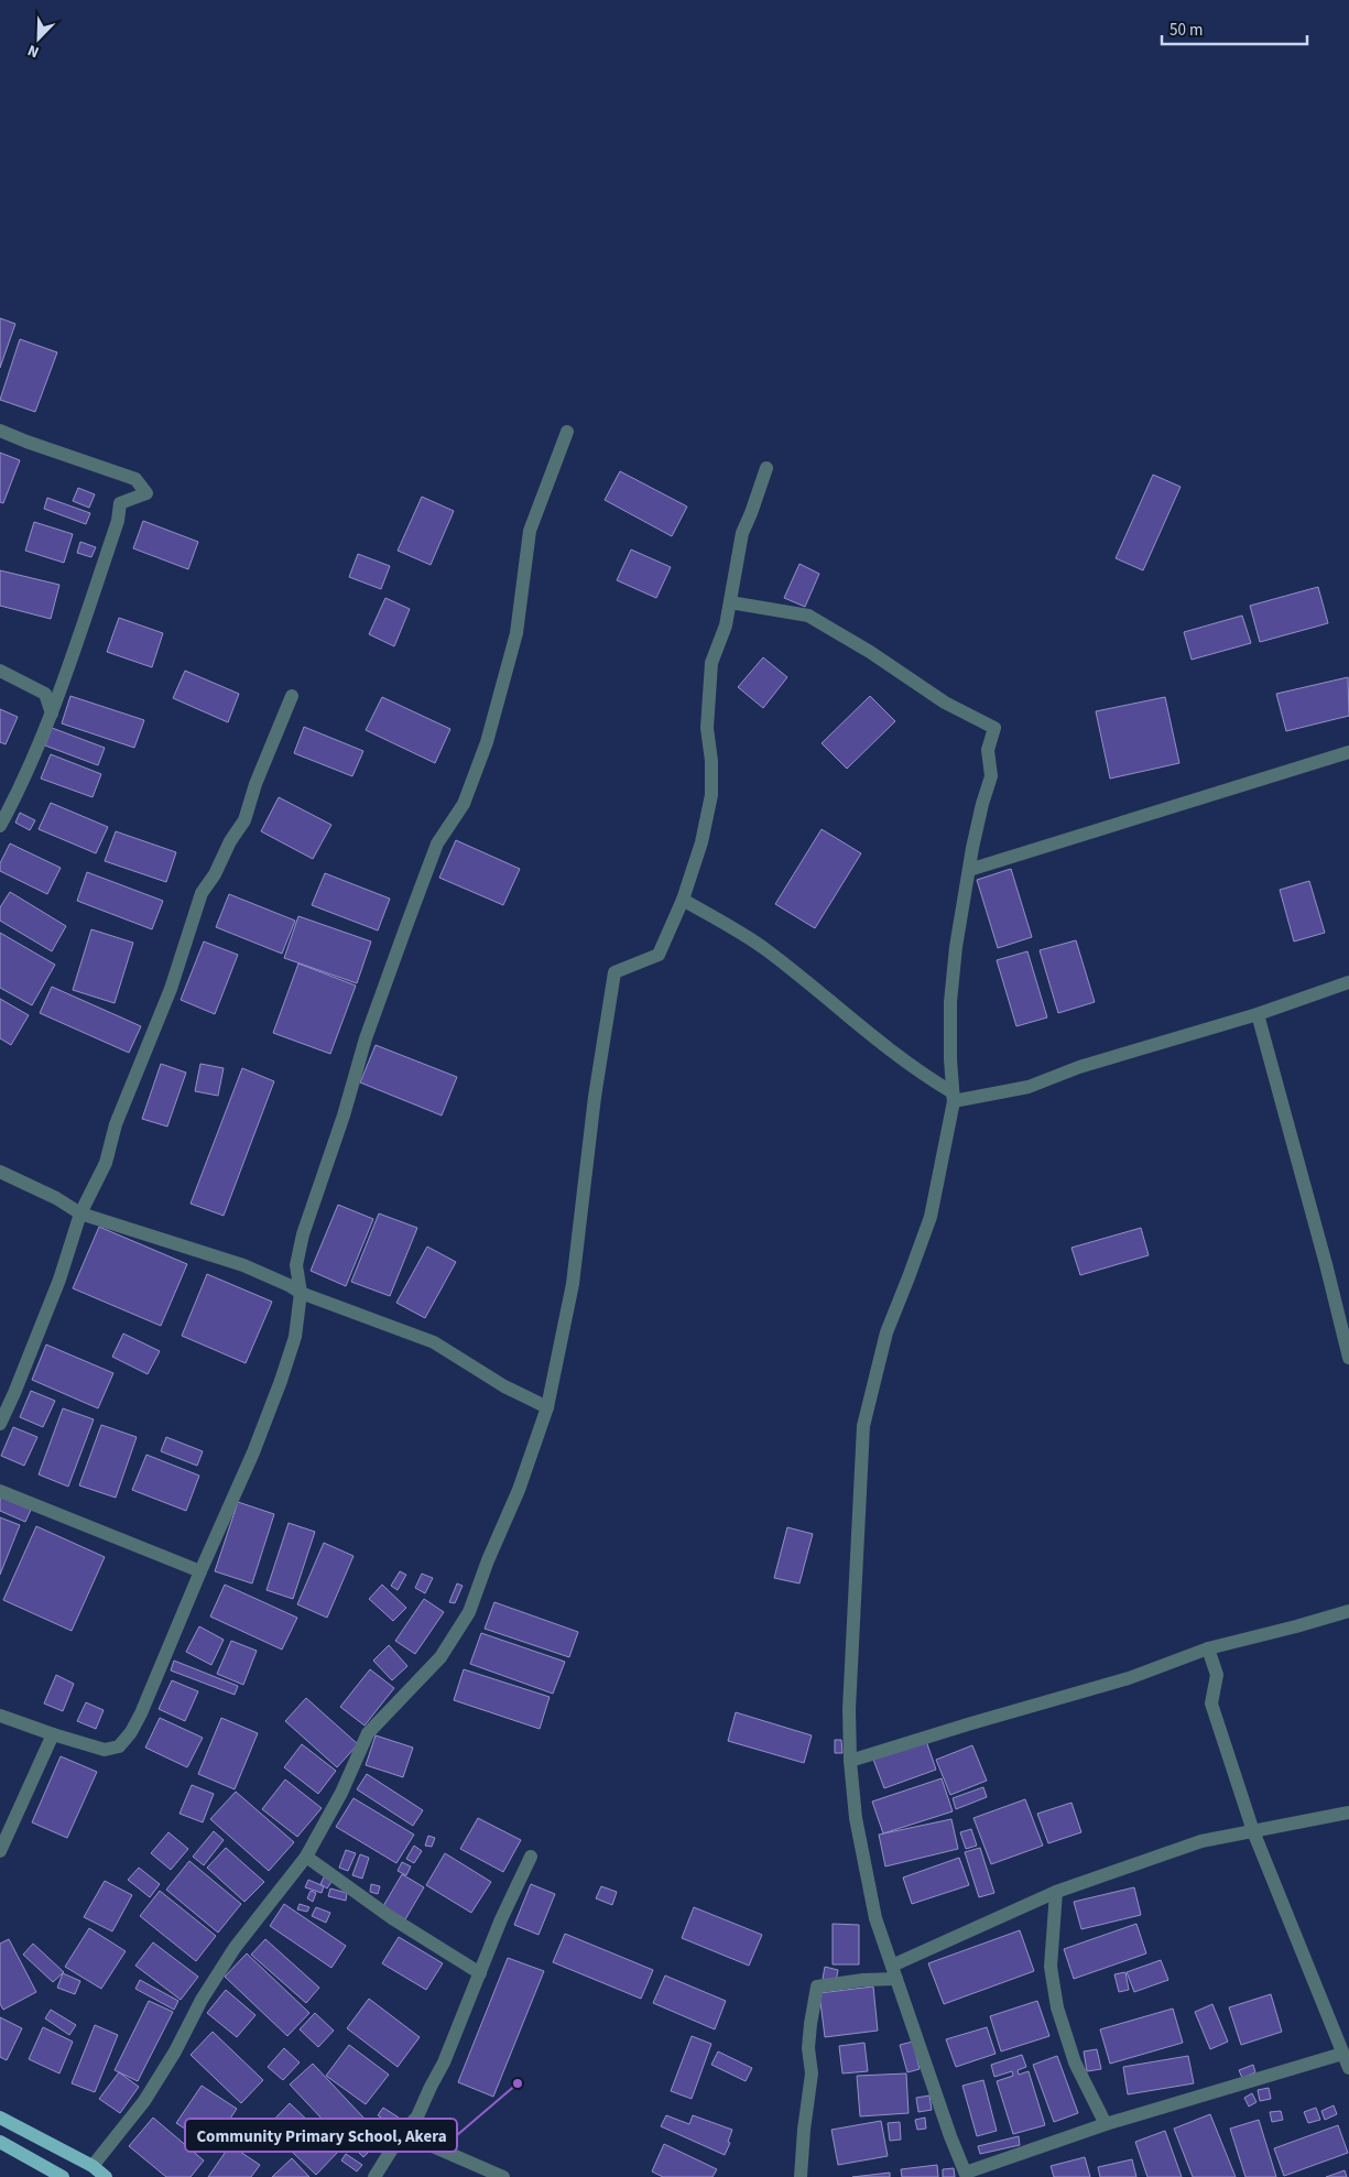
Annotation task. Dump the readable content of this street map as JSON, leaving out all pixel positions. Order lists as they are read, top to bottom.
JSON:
{
  "places": ["Community Primary School, Akera"],
  "scale_bar": "50 m",
  "north": "bottom left"
}
